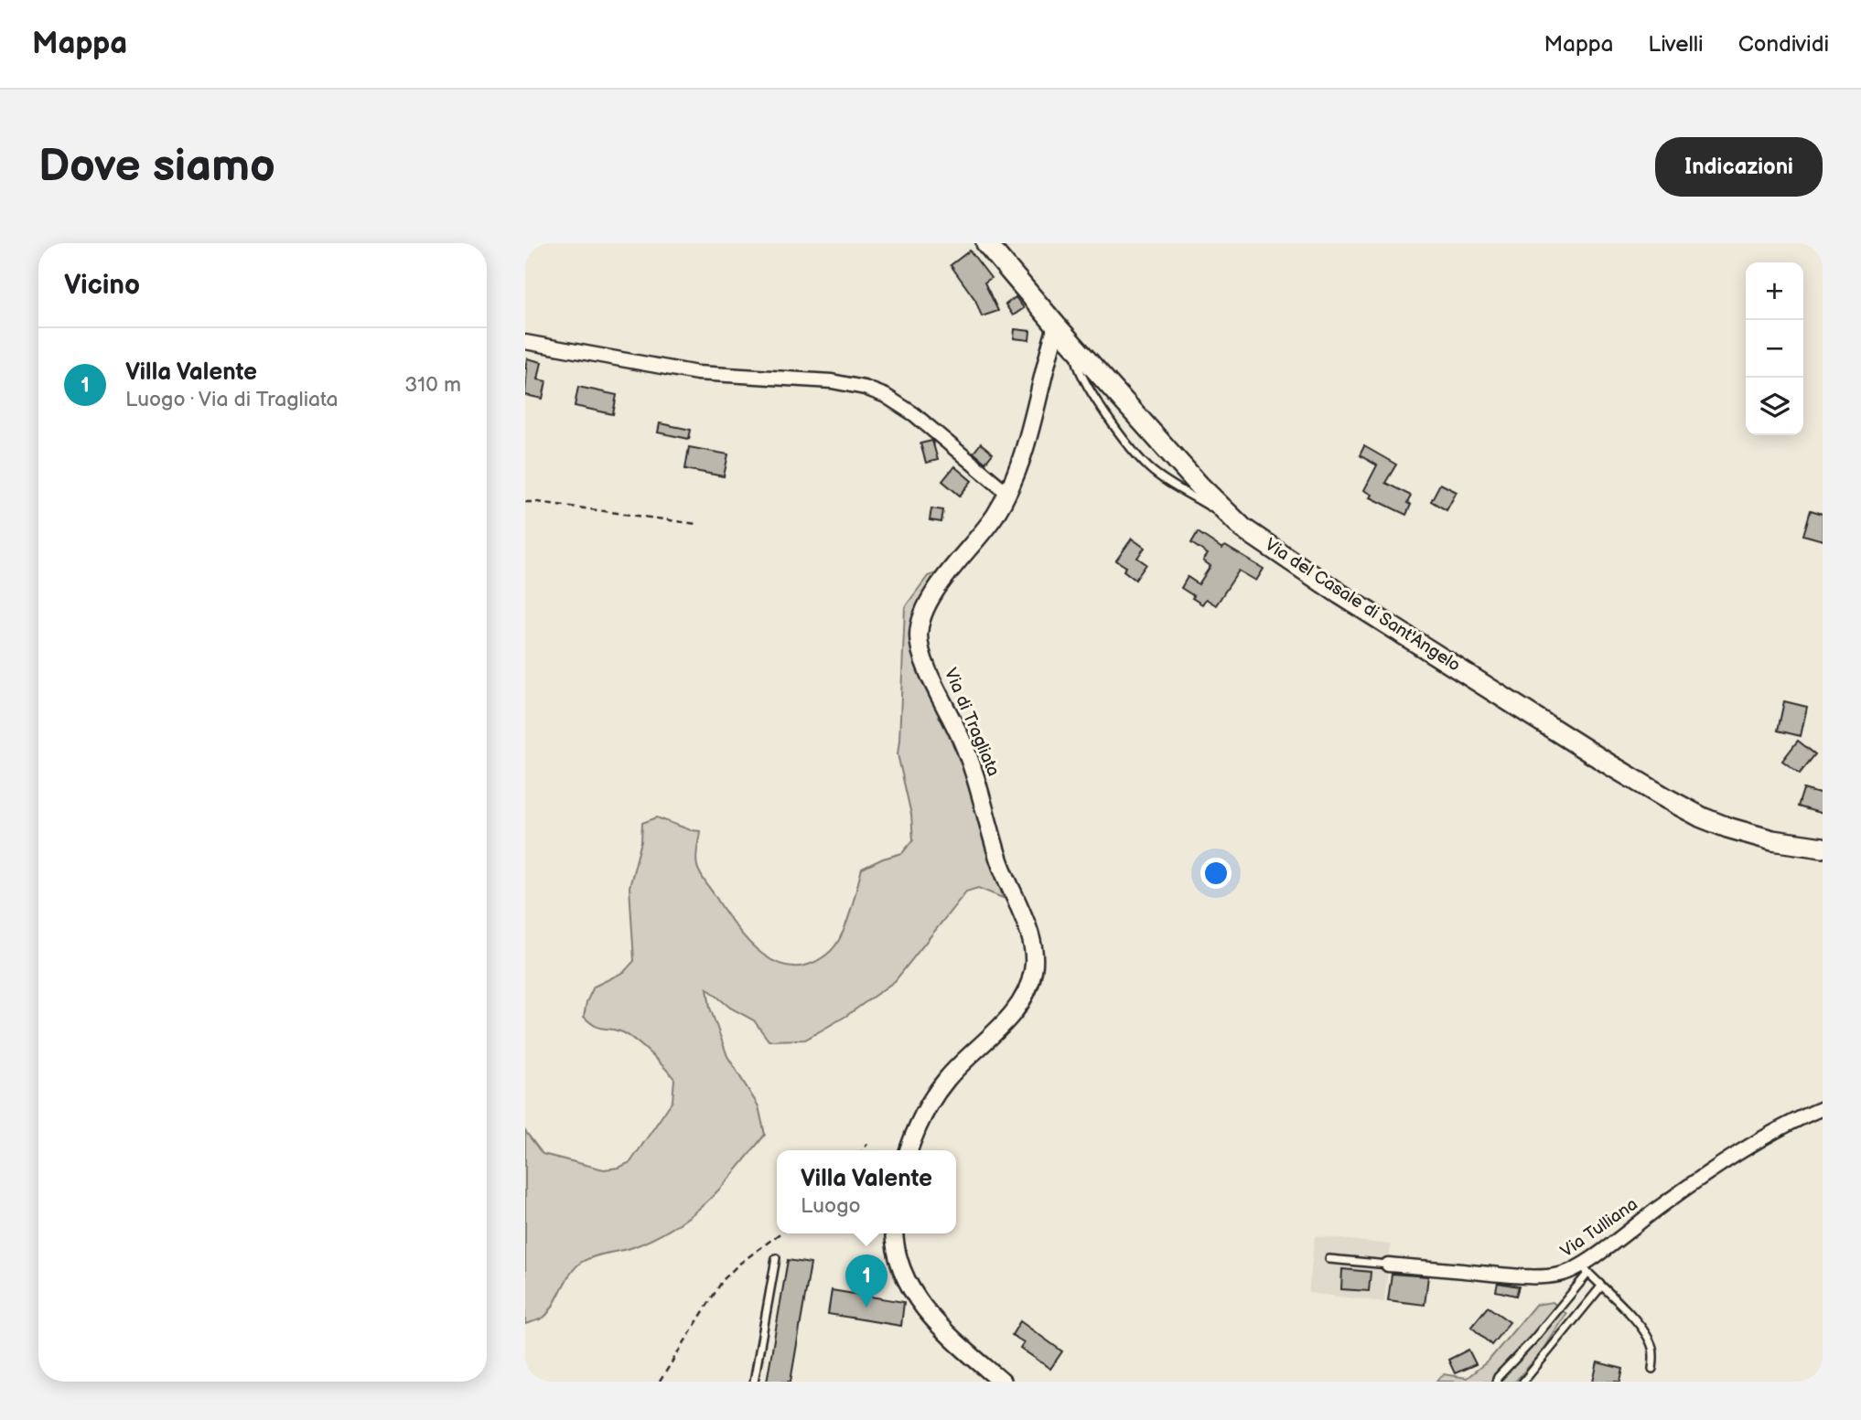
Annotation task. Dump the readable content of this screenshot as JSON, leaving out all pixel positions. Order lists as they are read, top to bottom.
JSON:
{
  "streets": {
    "main road": ["Via del Casale di Sant'Angelo"],
    "street": ["Via di Tragliata", "Via Tulliana"]
  },
  "crossings": [
    ["Via del Casale di Sant'Angelo", "Via di Tragliata"]
  ],
  "page": {
    "header": "Mappa",
    "nav": ["Mappa", "Livelli", "Condividi"],
    "buttons": "Indicazioni",
    "title": "Dove siamo",
    "heading": "Vicino",
    "map_buttons": ["+", "−"],
    "list": [
      {
        "mark": "1",
        "name": "Villa Valente",
        "note": "Luogo · Via di Tragliata",
        "value": "310 m"
      }
    ],
    "popup": ["Villa Valente", "Luogo"],
    "pins": "1"
  }
}
